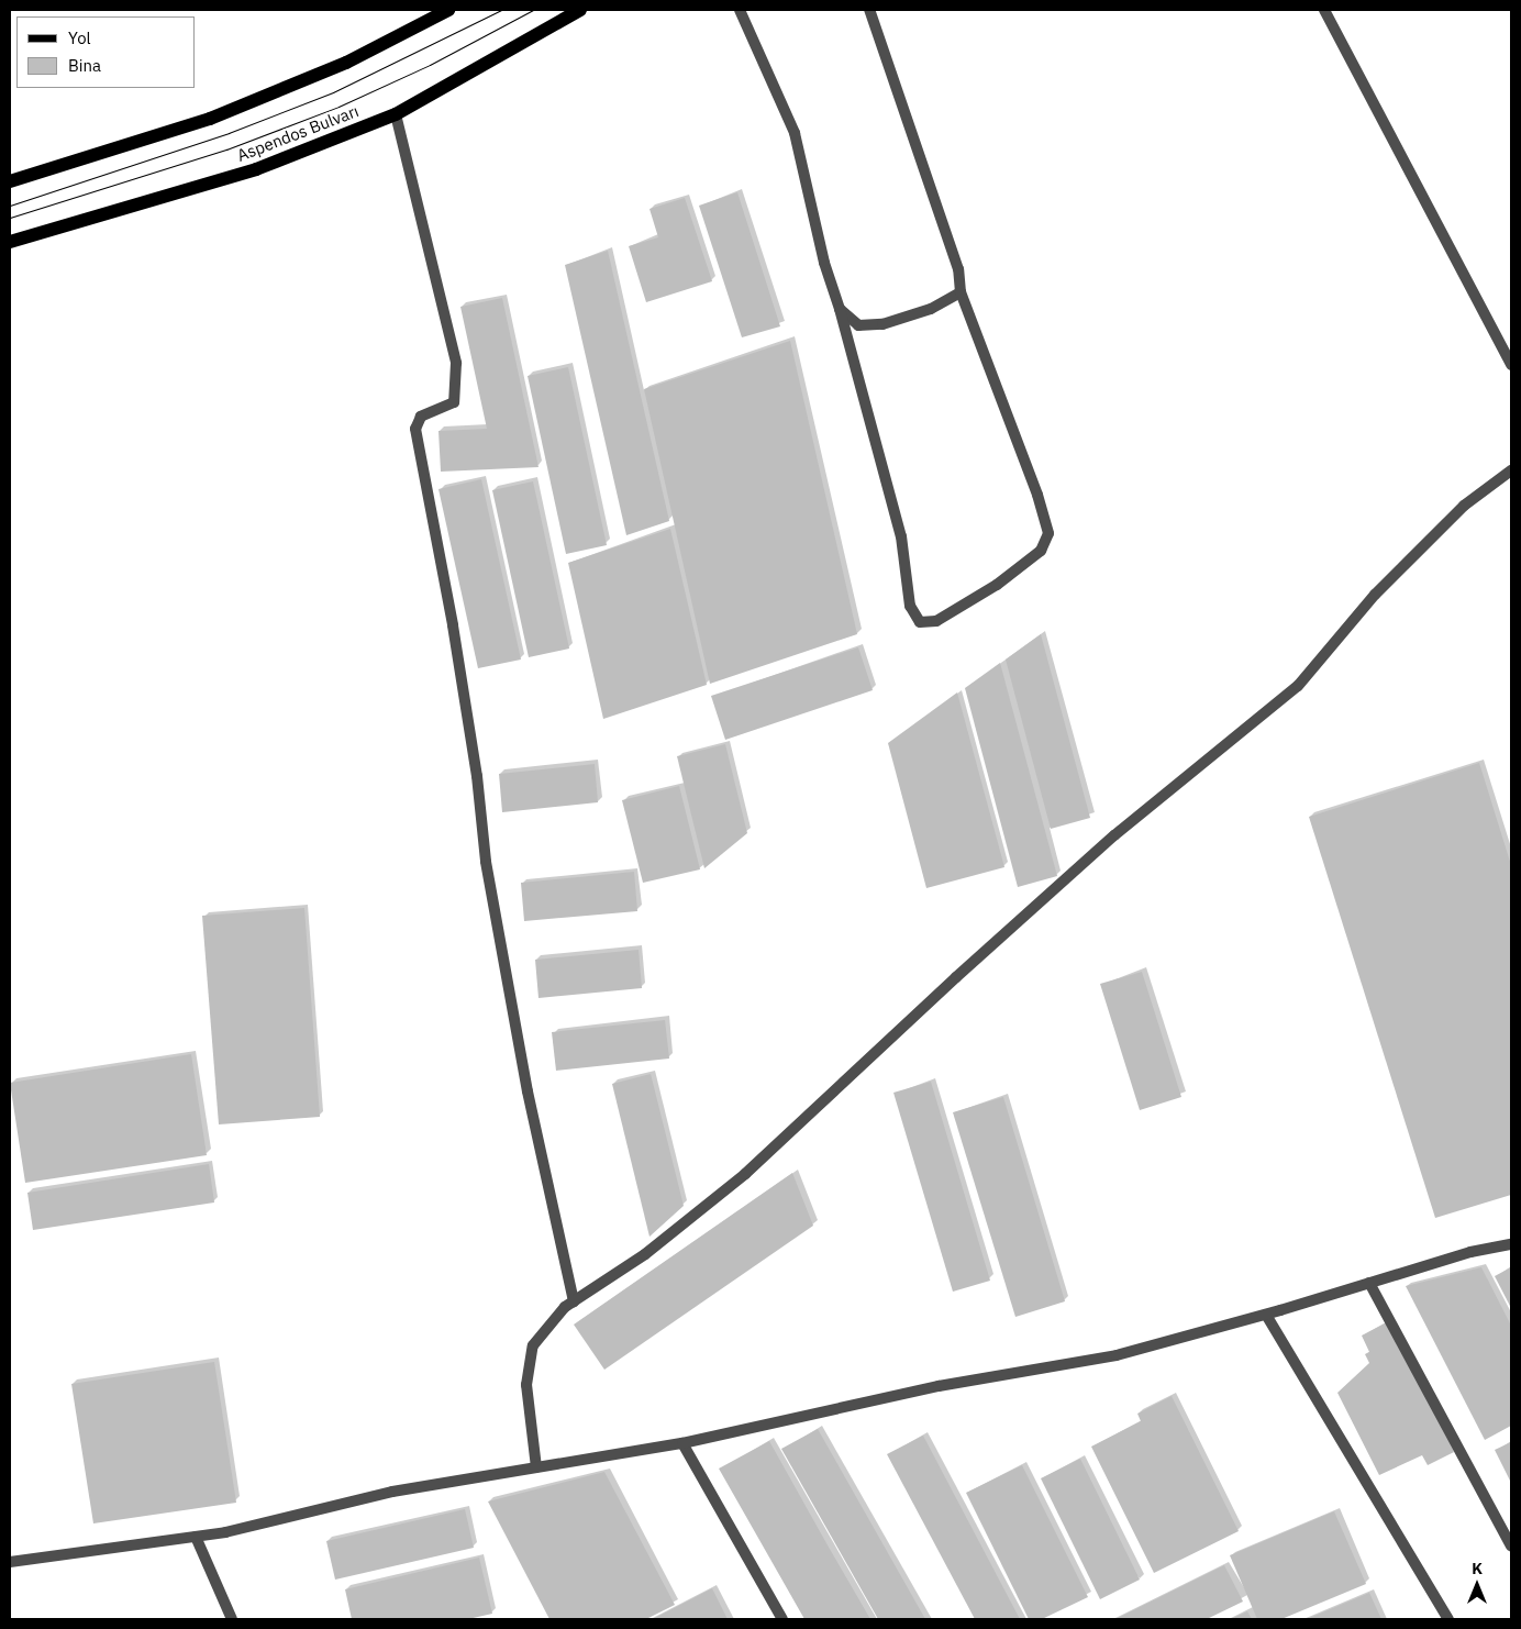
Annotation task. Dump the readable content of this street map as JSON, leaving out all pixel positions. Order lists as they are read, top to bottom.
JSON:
{
  "streets": {
    "main road": ["Aspendos Bulvarı"]
  },
  "legend": ["Yol", "Bina"],
  "north": "top"
}
